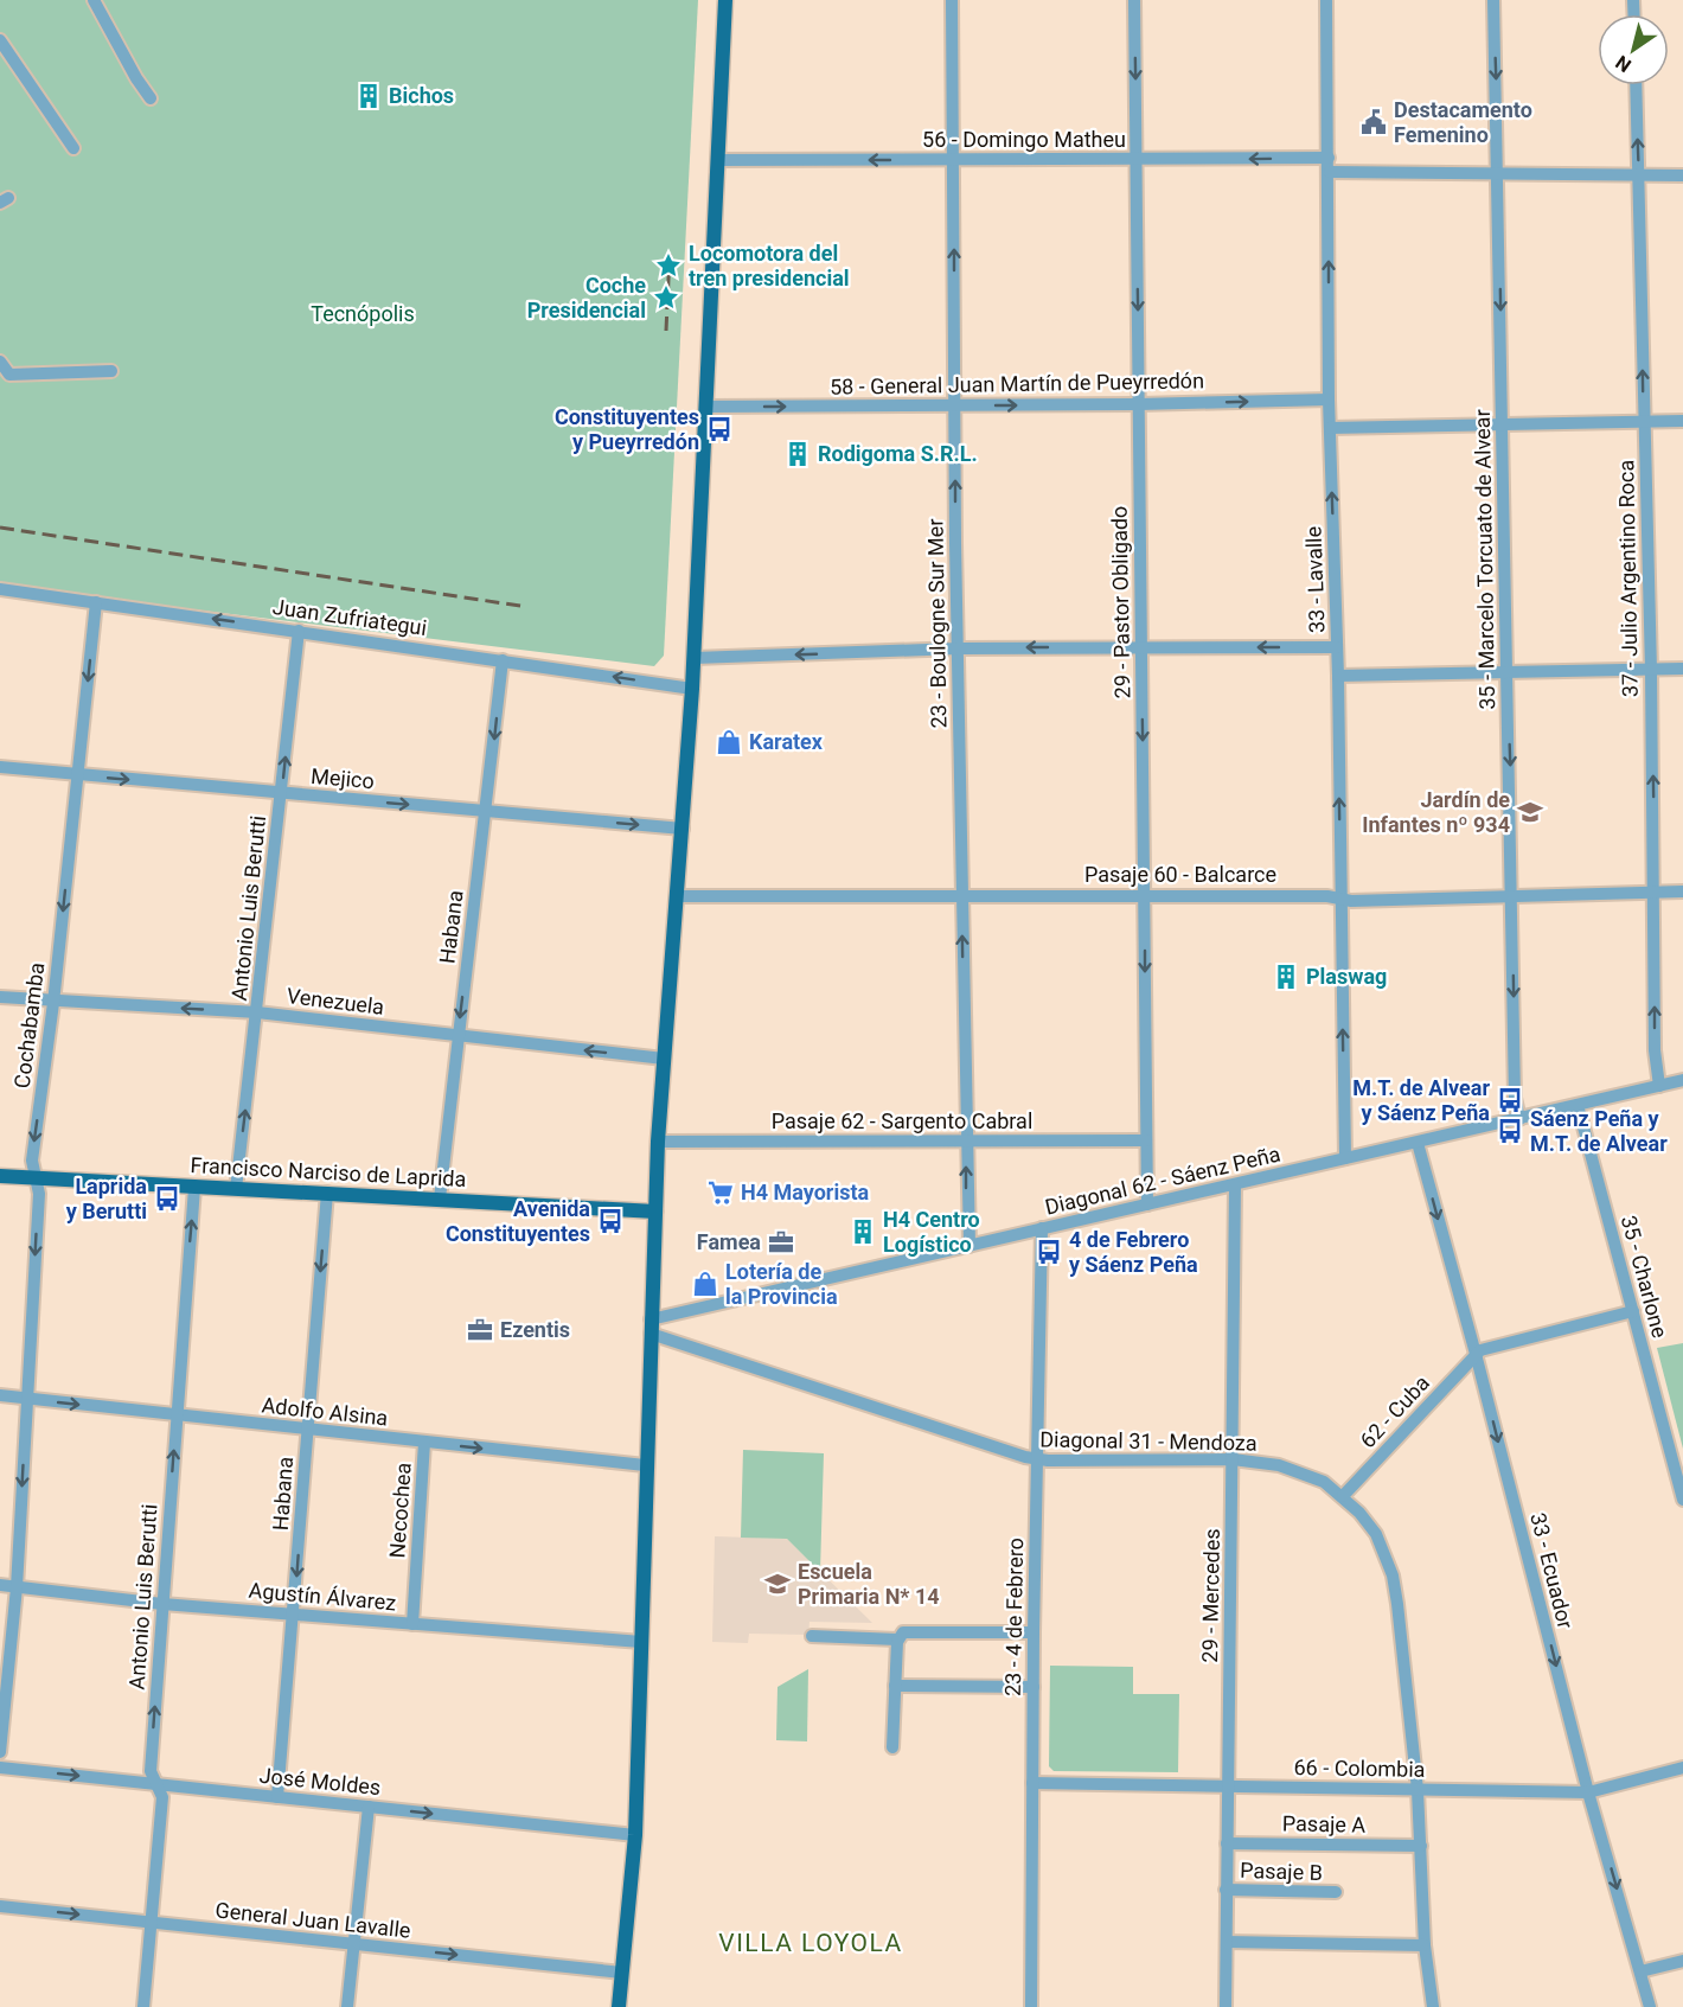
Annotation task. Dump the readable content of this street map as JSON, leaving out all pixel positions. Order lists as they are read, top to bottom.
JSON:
{
  "streets": {
    "main road": ["Francisco Narciso de Laprida"],
    "street": [
      "56 - Domingo Matheu",
      "58 - General Juan Martín de Pueyrredón",
      "35 - Marcelo Torcuato de Alvear",
      "37 - Julio Argentino Roca",
      "33 - Lavalle",
      "29 - Pastor Obligado",
      "Juan Zufriategui",
      "23 - Boulogne Sur Mer",
      "Mejico",
      "Pasaje 60 - Balcarce",
      "Antonio Luis Berutti",
      "Habana",
      "Venezuela",
      "Cochabamba",
      "Pasaje 62 - Sargento Cabral",
      "Diagonal 62 - Sáenz Peña",
      "35 - Charlone",
      "Adolfo Alsina",
      "62 - Cuba",
      "Diagonal 31 - Mendoza",
      "Necochea",
      "33 - Ecuador",
      "29 - Mercedes",
      "Agustín Álvarez",
      "23 - 4 de Febrero",
      "66 - Colombia",
      "José Moldes",
      "Pasaje A",
      "Pasaje B",
      "General Juan Lavalle"
    ]
  },
  "crossings": [
    ["56 - Domingo Matheu", "33 - Lavalle"],
    ["56 - Domingo Matheu", "29 - Pastor Obligado"],
    ["56 - Domingo Matheu", "23 - Boulogne Sur Mer"],
    ["58 - General Juan Martín de Pueyrredón", "33 - Lavalle"],
    ["58 - General Juan Martín de Pueyrredón", "29 - Pastor Obligado"],
    ["58 - General Juan Martín de Pueyrredón", "23 - Boulogne Sur Mer"],
    ["35 - Marcelo Torcuato de Alvear", "Pasaje 60 - Balcarce"],
    ["35 - Marcelo Torcuato de Alvear", "Diagonal 62 - Sáenz Peña"],
    ["37 - Julio Argentino Roca", "Pasaje 60 - Balcarce"],
    ["37 - Julio Argentino Roca", "Diagonal 62 - Sáenz Peña"],
    ["33 - Lavalle", "Pasaje 60 - Balcarce"],
    ["33 - Lavalle", "Diagonal 62 - Sáenz Peña"],
    ["29 - Pastor Obligado", "Pasaje 60 - Balcarce"],
    ["29 - Pastor Obligado", "Pasaje 62 - Sargento Cabral"],
    ["29 - Pastor Obligado", "Diagonal 62 - Sáenz Peña"],
    ["Juan Zufriategui", "Antonio Luis Berutti"],
    ["Juan Zufriategui", "Habana"],
    ["Juan Zufriategui", "Cochabamba"],
    ["23 - Boulogne Sur Mer", "Pasaje 60 - Balcarce"],
    ["23 - Boulogne Sur Mer", "Pasaje 62 - Sargento Cabral"],
    ["23 - Boulogne Sur Mer", "Diagonal 62 - Sáenz Peña"],
    ["Mejico", "Antonio Luis Berutti"],
    ["Mejico", "Habana"],
    ["Mejico", "Cochabamba"],
    ["Antonio Luis Berutti", "Venezuela"],
    ["Antonio Luis Berutti", "Francisco Narciso de Laprida"],
    ["Antonio Luis Berutti", "Adolfo Alsina"],
    ["Antonio Luis Berutti", "Agustín Álvarez"],
    ["Antonio Luis Berutti", "José Moldes"],
    ["Antonio Luis Berutti", "General Juan Lavalle"],
    ["Habana", "Venezuela"],
    ["Habana", "Francisco Narciso de Laprida"],
    ["Habana", "Adolfo Alsina"],
    ["Habana", "Agustín Álvarez"],
    ["Habana", "José Moldes"],
    ["Venezuela", "Cochabamba"],
    ["Cochabamba", "Francisco Narciso de Laprida"],
    ["Cochabamba", "Adolfo Alsina"],
    ["Cochabamba", "Agustín Álvarez"],
    ["Diagonal 62 - Sáenz Peña", "35 - Charlone"],
    ["Diagonal 62 - Sáenz Peña", "Diagonal 31 - Mendoza"],
    ["Diagonal 62 - Sáenz Peña", "33 - Ecuador"],
    ["Diagonal 62 - Sáenz Peña", "29 - Mercedes"],
    ["Diagonal 62 - Sáenz Peña", "23 - 4 de Febrero"],
    ["Adolfo Alsina", "Necochea"],
    ["62 - Cuba", "Diagonal 31 - Mendoza"],
    ["62 - Cuba", "33 - Ecuador"],
    ["Diagonal 31 - Mendoza", "29 - Mercedes"],
    ["Diagonal 31 - Mendoza", "23 - 4 de Febrero"],
    ["Diagonal 31 - Mendoza", "66 - Colombia"],
    ["Diagonal 31 - Mendoza", "Pasaje A"],
    ["Necochea", "Agustín Álvarez"],
    ["33 - Ecuador", "66 - Colombia"],
    ["29 - Mercedes", "66 - Colombia"],
    ["29 - Mercedes", "Pasaje A"],
    ["29 - Mercedes", "Pasaje B"],
    ["23 - 4 de Febrero", "66 - Colombia"]
  ],
  "one_way": [
    "56 - Domingo Matheu",
    "58 - General Juan Martín de Pueyrredón",
    "35 - Marcelo Torcuato de Alvear",
    "37 - Julio Argentino Roca",
    "33 - Lavalle",
    "29 - Pastor Obligado",
    "Juan Zufriategui",
    "23 - Boulogne Sur Mer",
    "Mejico",
    "Antonio Luis Berutti",
    "Habana",
    "Venezuela",
    "Cochabamba",
    "Adolfo Alsina",
    "33 - Ecuador",
    "José Moldes",
    "General Juan Lavalle"
  ],
  "districts": ["VILLA LOYOLA"],
  "parks": ["Tecnópolis"],
  "places": {
    "building": [
      "Bichos",
      "Rodigoma S.R.L.",
      "Plaswag",
      "H4 Centro Logístico"
    ],
    "public building": ["Destacamento Femenino"],
    "place": ["Locomotora del tren presidencial", "Coche Presidencial"],
    "bus stop": [
      "Constituyentes y Pueyrredón",
      "M.T. de Alvear y Sáenz Peña",
      "Sáenz Peña y M.T. de Alvear",
      "Laprida y Berutti",
      "Avenida Constituyentes",
      "4 de Febrero y Sáenz Peña"
    ],
    "shop": ["Karatex", "Lotería de la Provincia"],
    "school or university": ["Jardín de Infantes nº 934", "Escuela Primaria N* 14"],
    "supermarket": ["H4 Mayorista"],
    "office": ["Famea", "Ezentis"]
  },
  "north": "bottom left"
}
